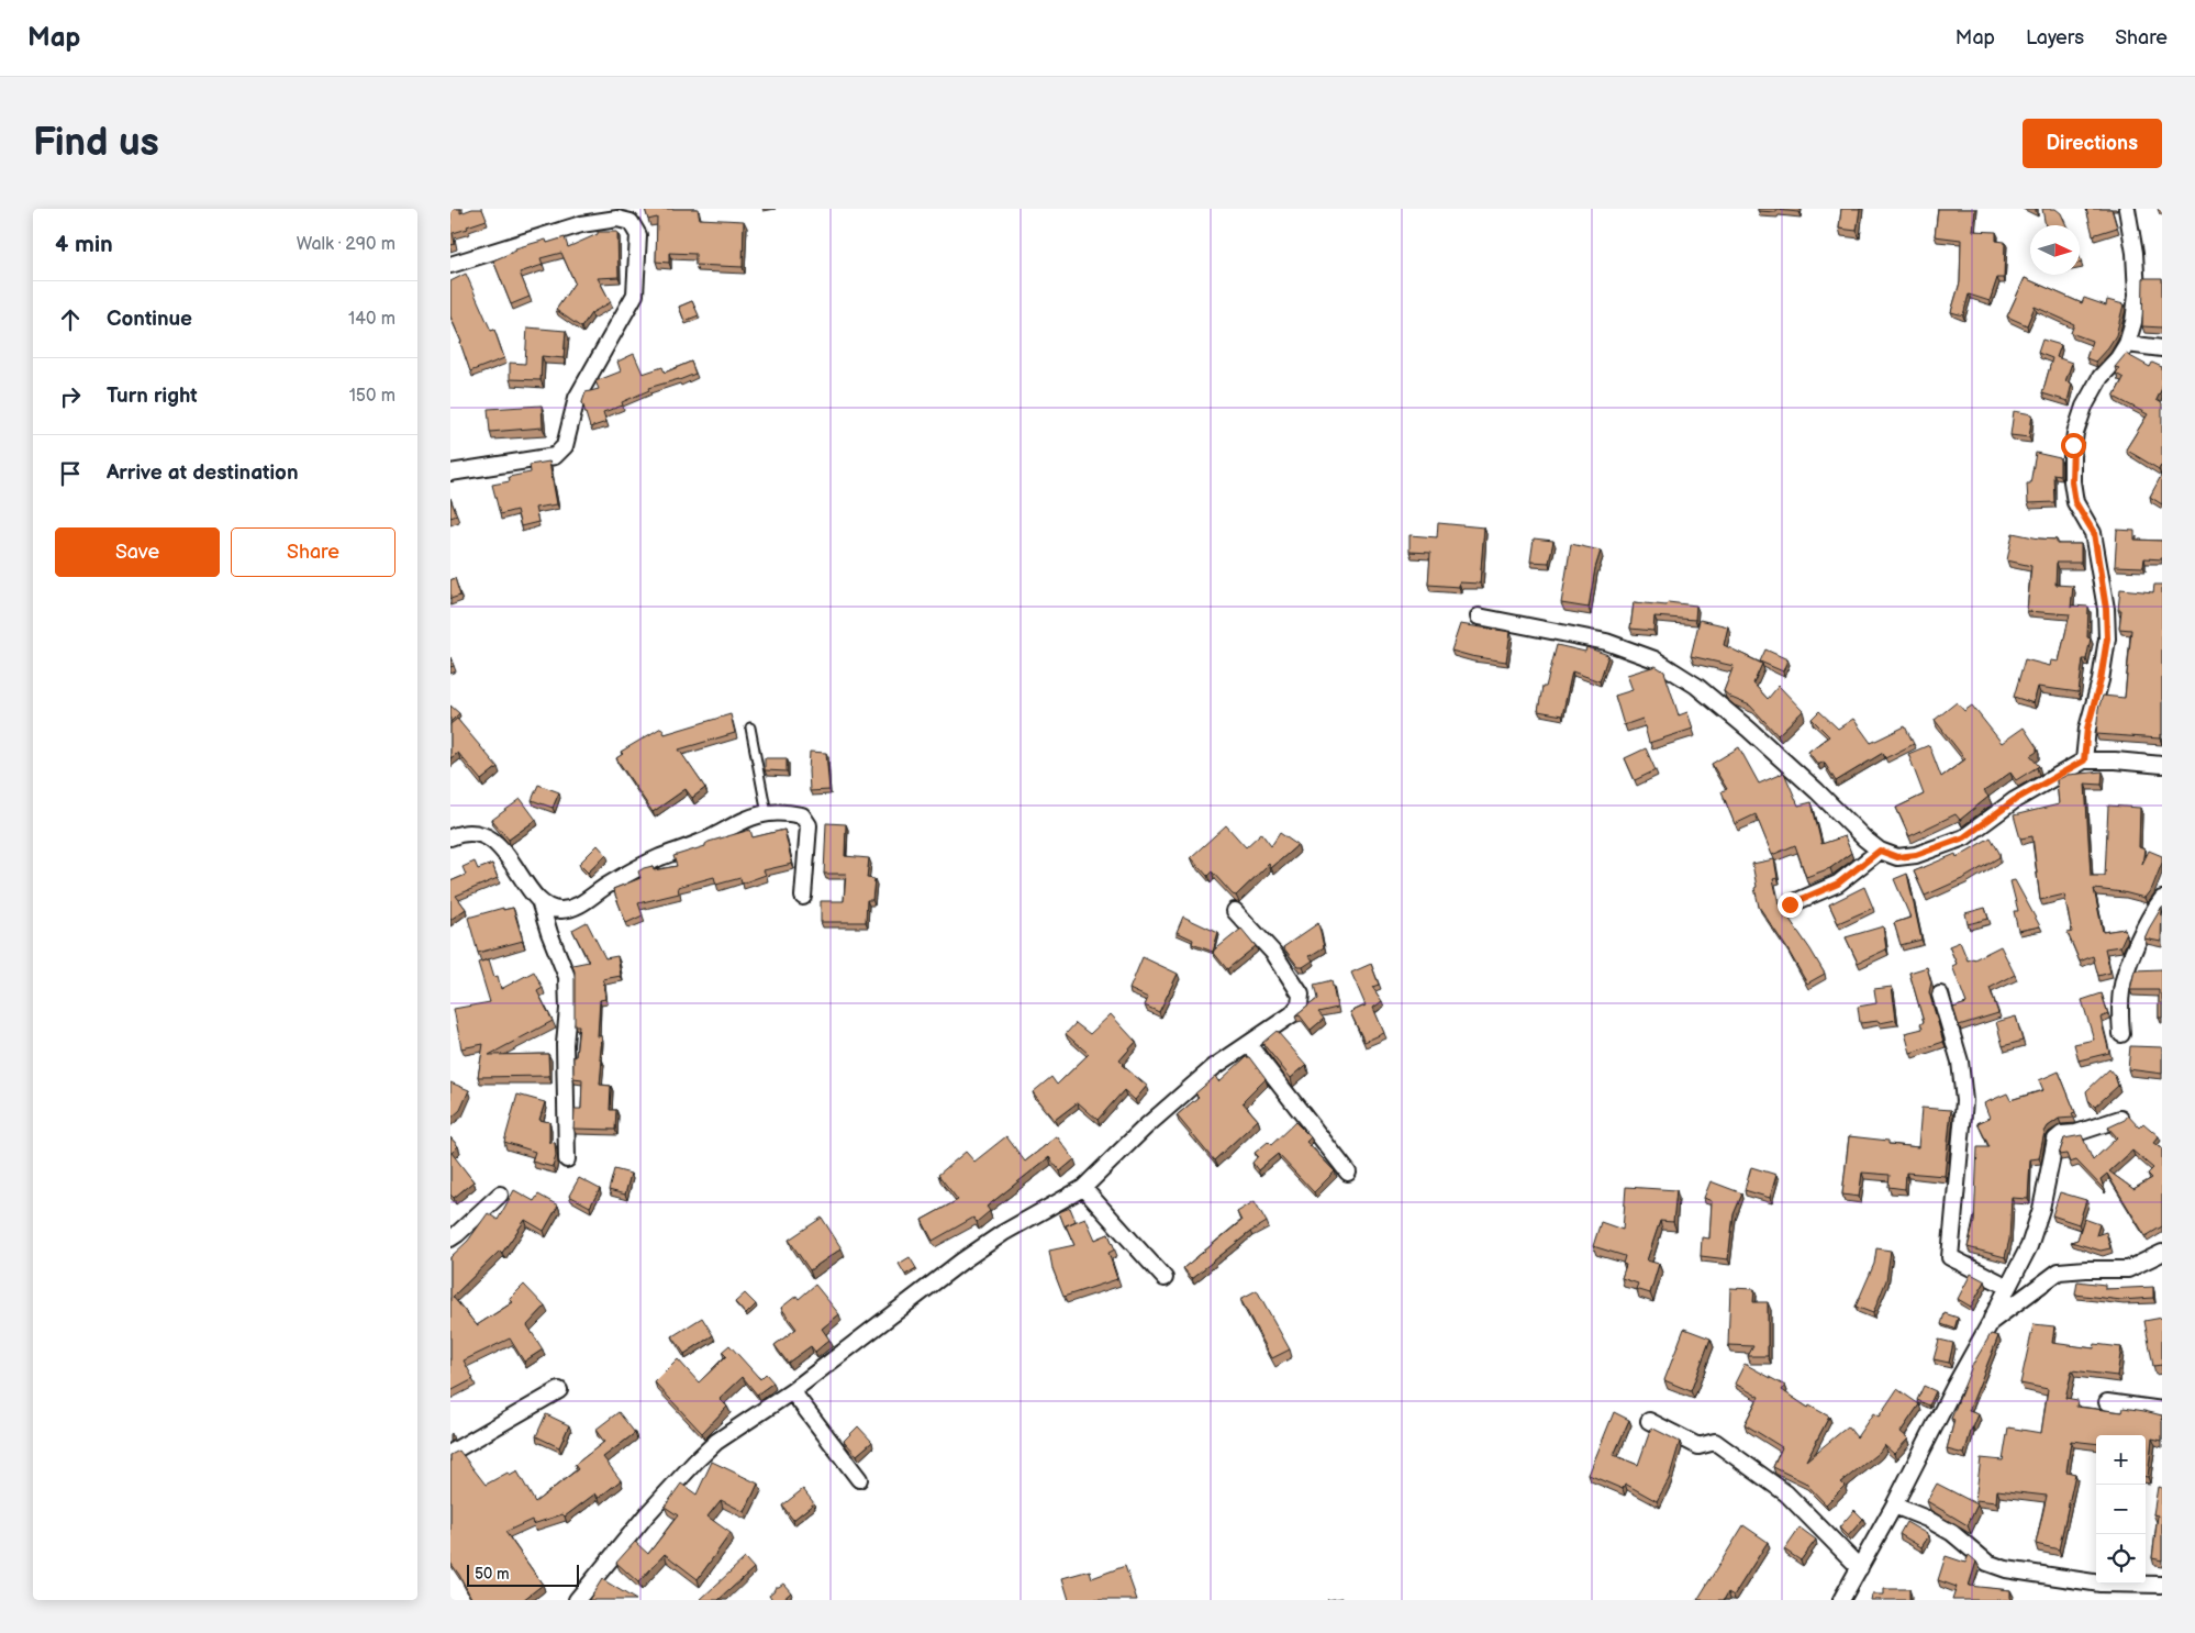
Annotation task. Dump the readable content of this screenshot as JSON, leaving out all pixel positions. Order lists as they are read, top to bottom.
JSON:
{
  "scale_bar": "50 m",
  "north": "right",
  "page": {
    "header": "Map",
    "nav": ["Map", "Layers", "Share"],
    "buttons": [
      "Directions",
      ["Save", "Share"]
    ],
    "title": "Find us",
    "heading": ["4 min", "Walk · 290 m"],
    "list": [
      ["Continue", "140 m"],
      ["Turn right", "150 m"],
      "Arrive at destination"
    ],
    "map_buttons": ["+", "−"],
    "scale": "50 m"
  }
}
